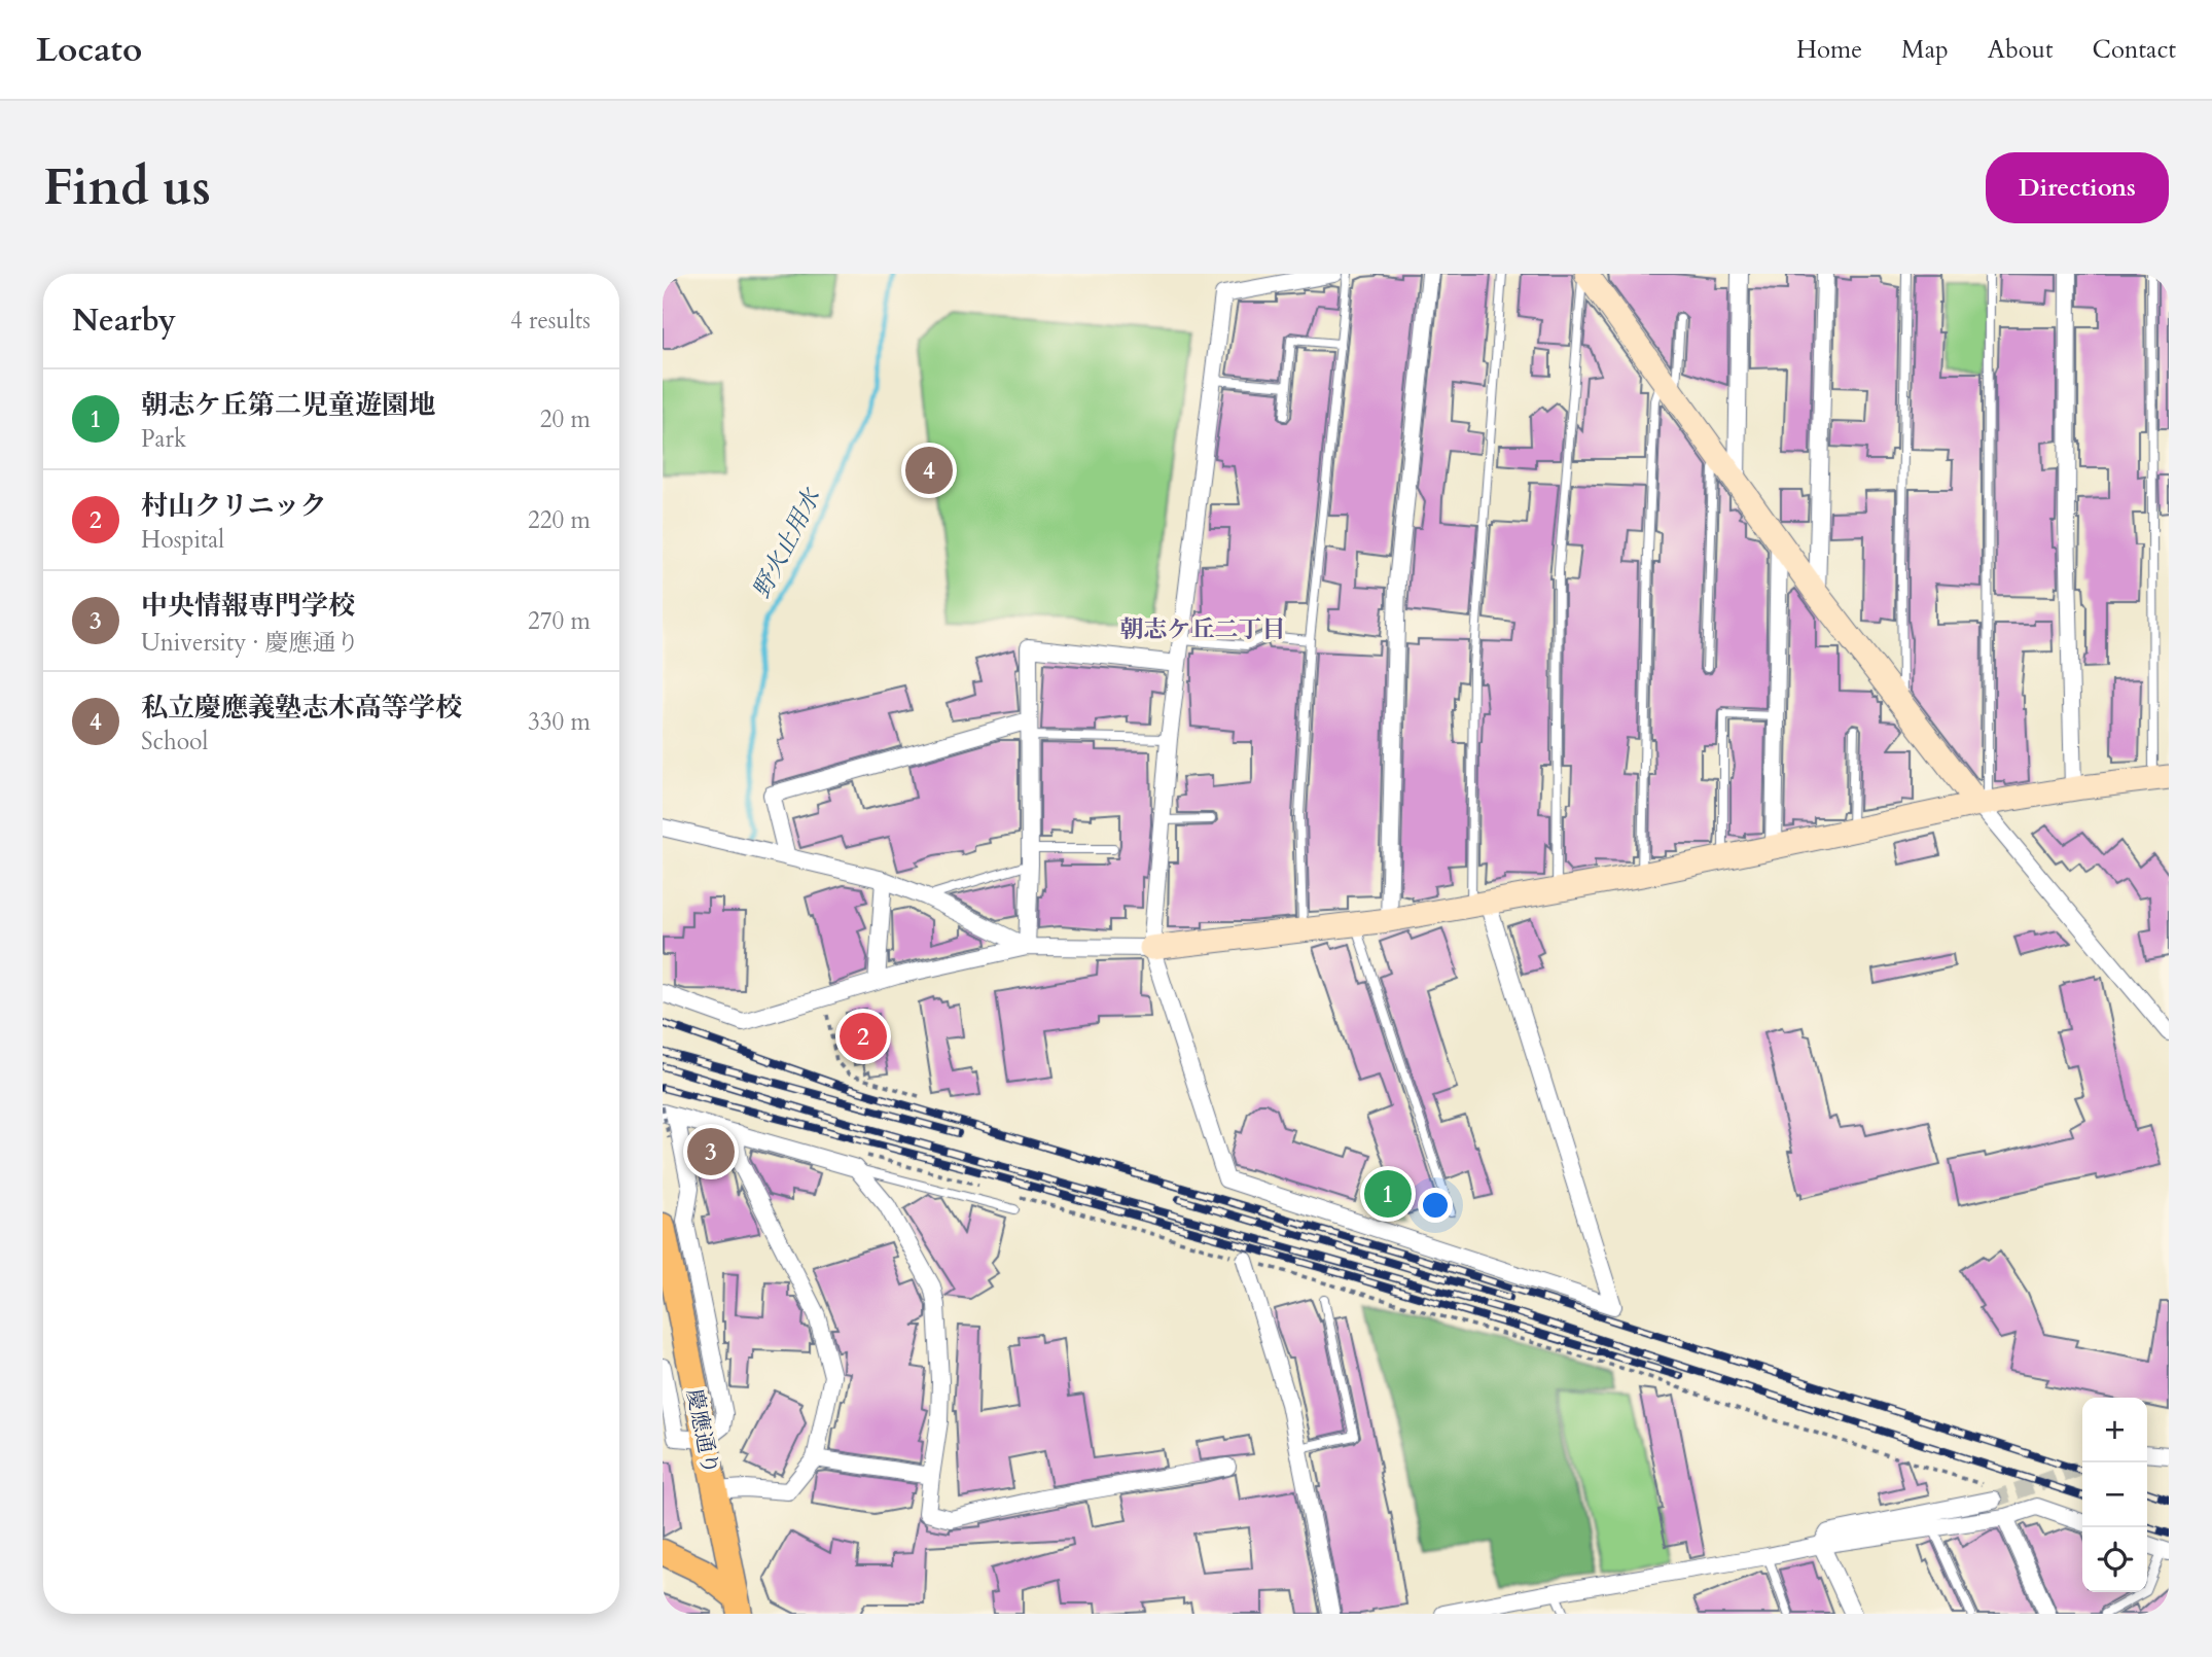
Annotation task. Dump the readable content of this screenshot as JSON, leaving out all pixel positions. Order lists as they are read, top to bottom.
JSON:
{
  "streets": {
    "main road": ["慶應通り"]
  },
  "districts": ["朝志ケ丘二丁目"],
  "water": ["野火止用水"],
  "page": {
    "header": "Locato",
    "nav": [
      "Home",
      "Map",
      "About",
      "Contact"
    ],
    "buttons": "Directions",
    "title": "Find us",
    "heading": ["Nearby", "4 results"],
    "list": [
      {
        "mark": "1",
        "name": "朝志ケ丘第二児童遊園地",
        "note": "Park",
        "value": "20 m"
      },
      {
        "mark": "2",
        "name": "村山クリニック",
        "note": "Hospital",
        "value": "220 m"
      },
      {
        "mark": "3",
        "name": "中央情報専門学校",
        "note": "University · 慶應通り",
        "value": "270 m"
      },
      {
        "mark": "4",
        "name": "私立慶應義塾志木高等学校",
        "note": "School",
        "value": "330 m"
      }
    ],
    "pins": [
      "4",
      "2",
      "3",
      "1"
    ],
    "map_buttons": ["+", "−"]
  }
}
